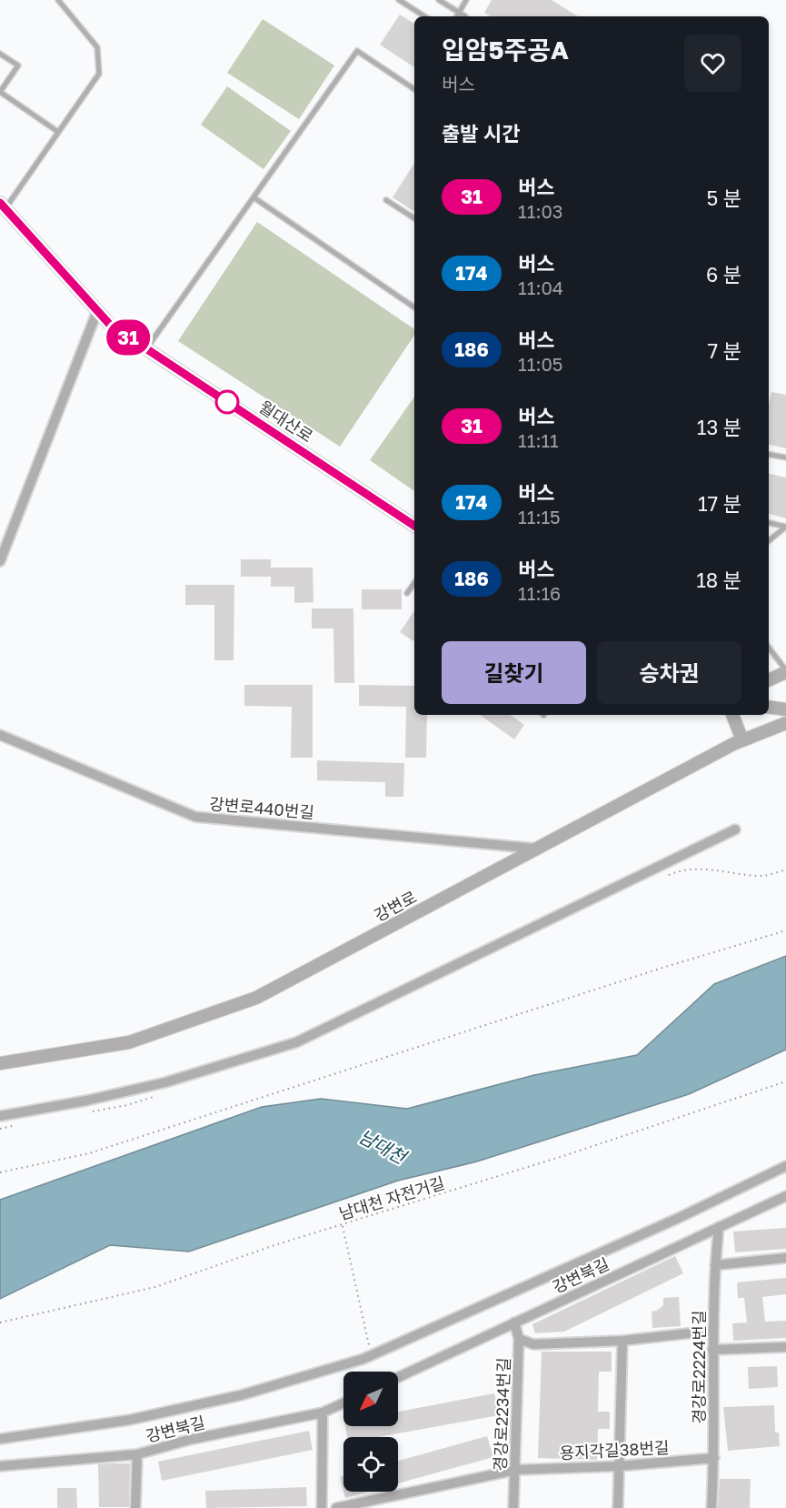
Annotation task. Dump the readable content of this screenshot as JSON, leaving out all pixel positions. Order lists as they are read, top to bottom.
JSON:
{
  "streets": {
    "street": [
      "월대산로",
      "강변로440번길",
      "강변로",
      "강변북길",
      "경강로2224번길",
      "경강로2234번길",
      "용지각길38번길"
    ],
    "path": ["남대천 자전거길"]
  },
  "crossings": [
    ["강변로440번길", "강변로"],
    ["강변북길", "경강로2224번길"],
    ["강변북길", "경강로2234번길"],
    ["경강로2224번길", "용지각길38번길"],
    ["경강로2234번길", "용지각길38번길"]
  ],
  "water": ["남대천"],
  "lines": ["bus line 31"],
  "north": "bottom left",
  "page": {
    "on_map": "31",
    "heading": [
      ["입암5주공A", "버스"],
      "출발 시간"
    ],
    "list": [
      {
        "mark": "31",
        "name": "버스",
        "note": "11:03",
        "value": "5 분"
      },
      {
        "mark": "174",
        "name": "버스",
        "note": "11:04",
        "value": "6 분"
      },
      {
        "mark": "186",
        "name": "버스",
        "note": "11:05",
        "value": "7 분"
      },
      {
        "mark": "31",
        "name": "버스",
        "note": "11:11",
        "value": "13 분"
      },
      {
        "mark": "174",
        "name": "버스",
        "note": "11:15",
        "value": "17 분"
      },
      {
        "mark": "186",
        "name": "버스",
        "note": "11:16",
        "value": "18 분"
      }
    ],
    "buttons": ["길찾기", "승차권"]
  }
}
